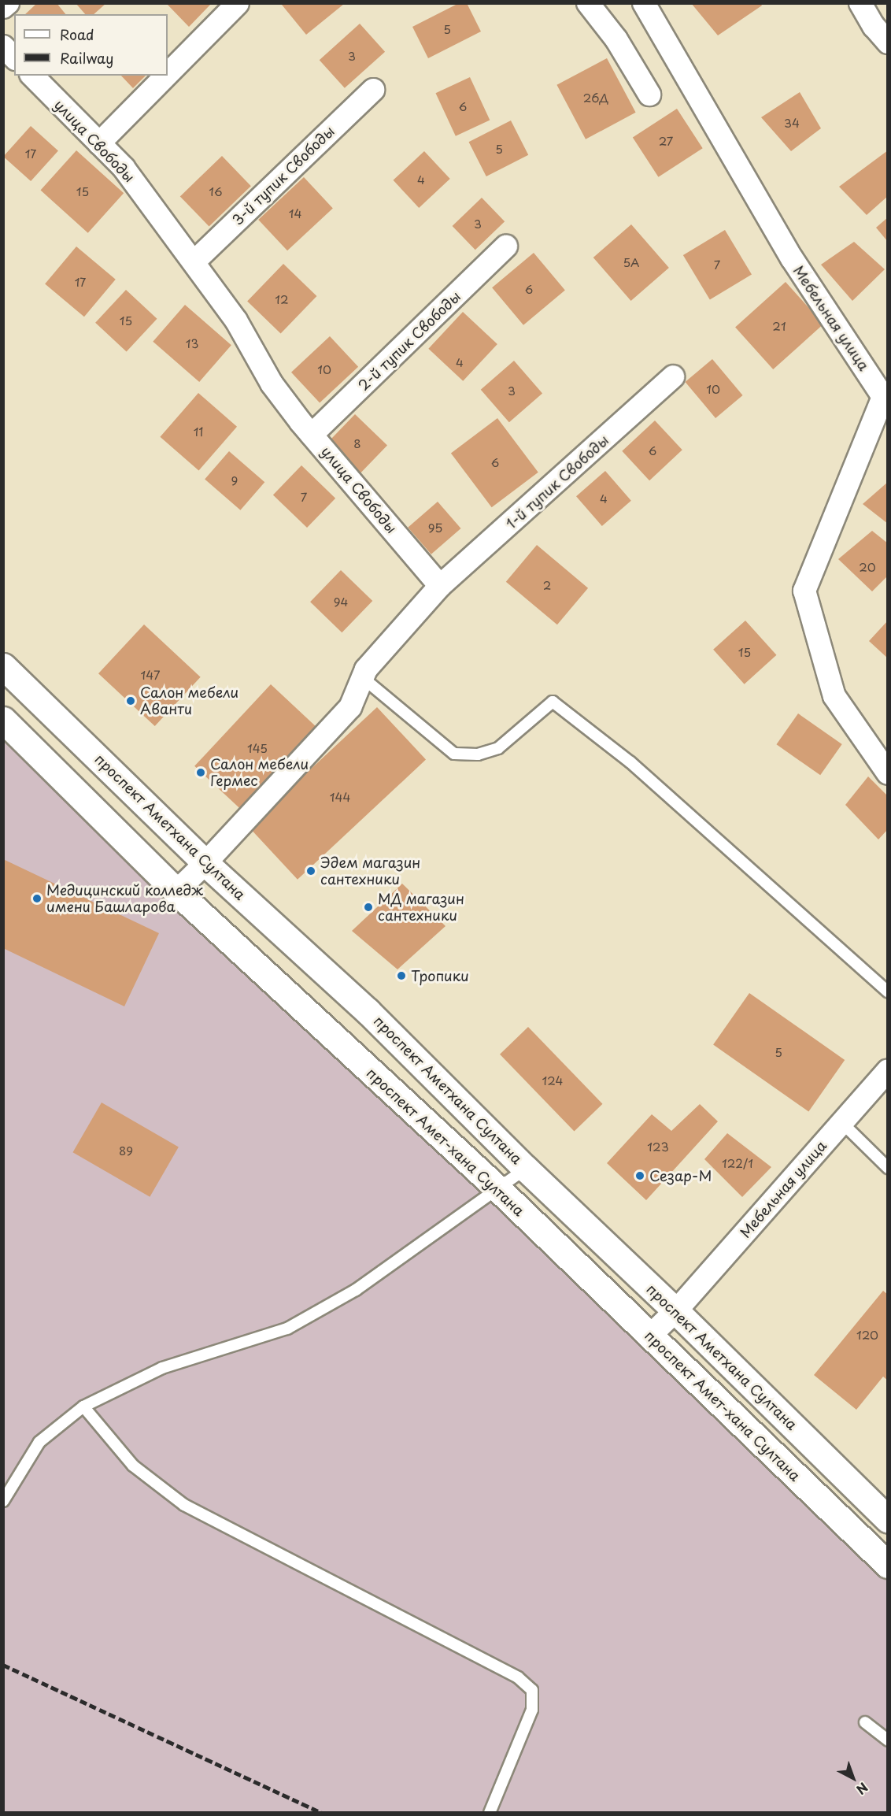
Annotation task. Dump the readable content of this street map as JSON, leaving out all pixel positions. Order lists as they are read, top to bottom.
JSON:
{
  "streets": {
    "main road": ["проспект Аметхана Султана", "проспект Амет-хана Султана"],
    "street": [
      "улица Свободы",
      "3-й тупик Свободы",
      "Мебельная улица",
      "2-й тупик Свободы",
      "1-й тупик Свободы"
    ]
  },
  "crossings": [
    ["улица Свободы", "3-й тупик Свободы"],
    ["улица Свободы", "2-й тупик Свободы"],
    ["улица Свободы", "1-й тупик Свободы"],
    ["Мебельная улица", "проспект Аметхана Султана"],
    ["Мебельная улица", "проспект Амет-хана Султана"]
  ],
  "places": [
    "Салон мебели Аванти",
    "Салон мебели Гермес",
    "Эдем магазин сантехники",
    "Медицинский колледж имени Башларова",
    "МД магазин сантехники",
    "Тропики",
    "Сезар-М"
  ],
  "house_numbers": [
    "5",
    "3",
    "26Д",
    "6",
    "34",
    "27",
    "5",
    "17",
    "4",
    "15",
    "16",
    "14",
    "3",
    "5А",
    "7",
    "17",
    "6",
    "12",
    "15",
    "21",
    "13",
    "4",
    "10",
    "10",
    "3",
    "11",
    "8",
    "6",
    "6",
    "9",
    "7",
    "4",
    "95",
    "20",
    "2",
    "94",
    "15",
    "147",
    "145",
    "144",
    "5",
    "124",
    "123",
    "89",
    "122/1",
    "120"
  ],
  "legend": ["Road", "Railway"],
  "north": "bottom right"
}
